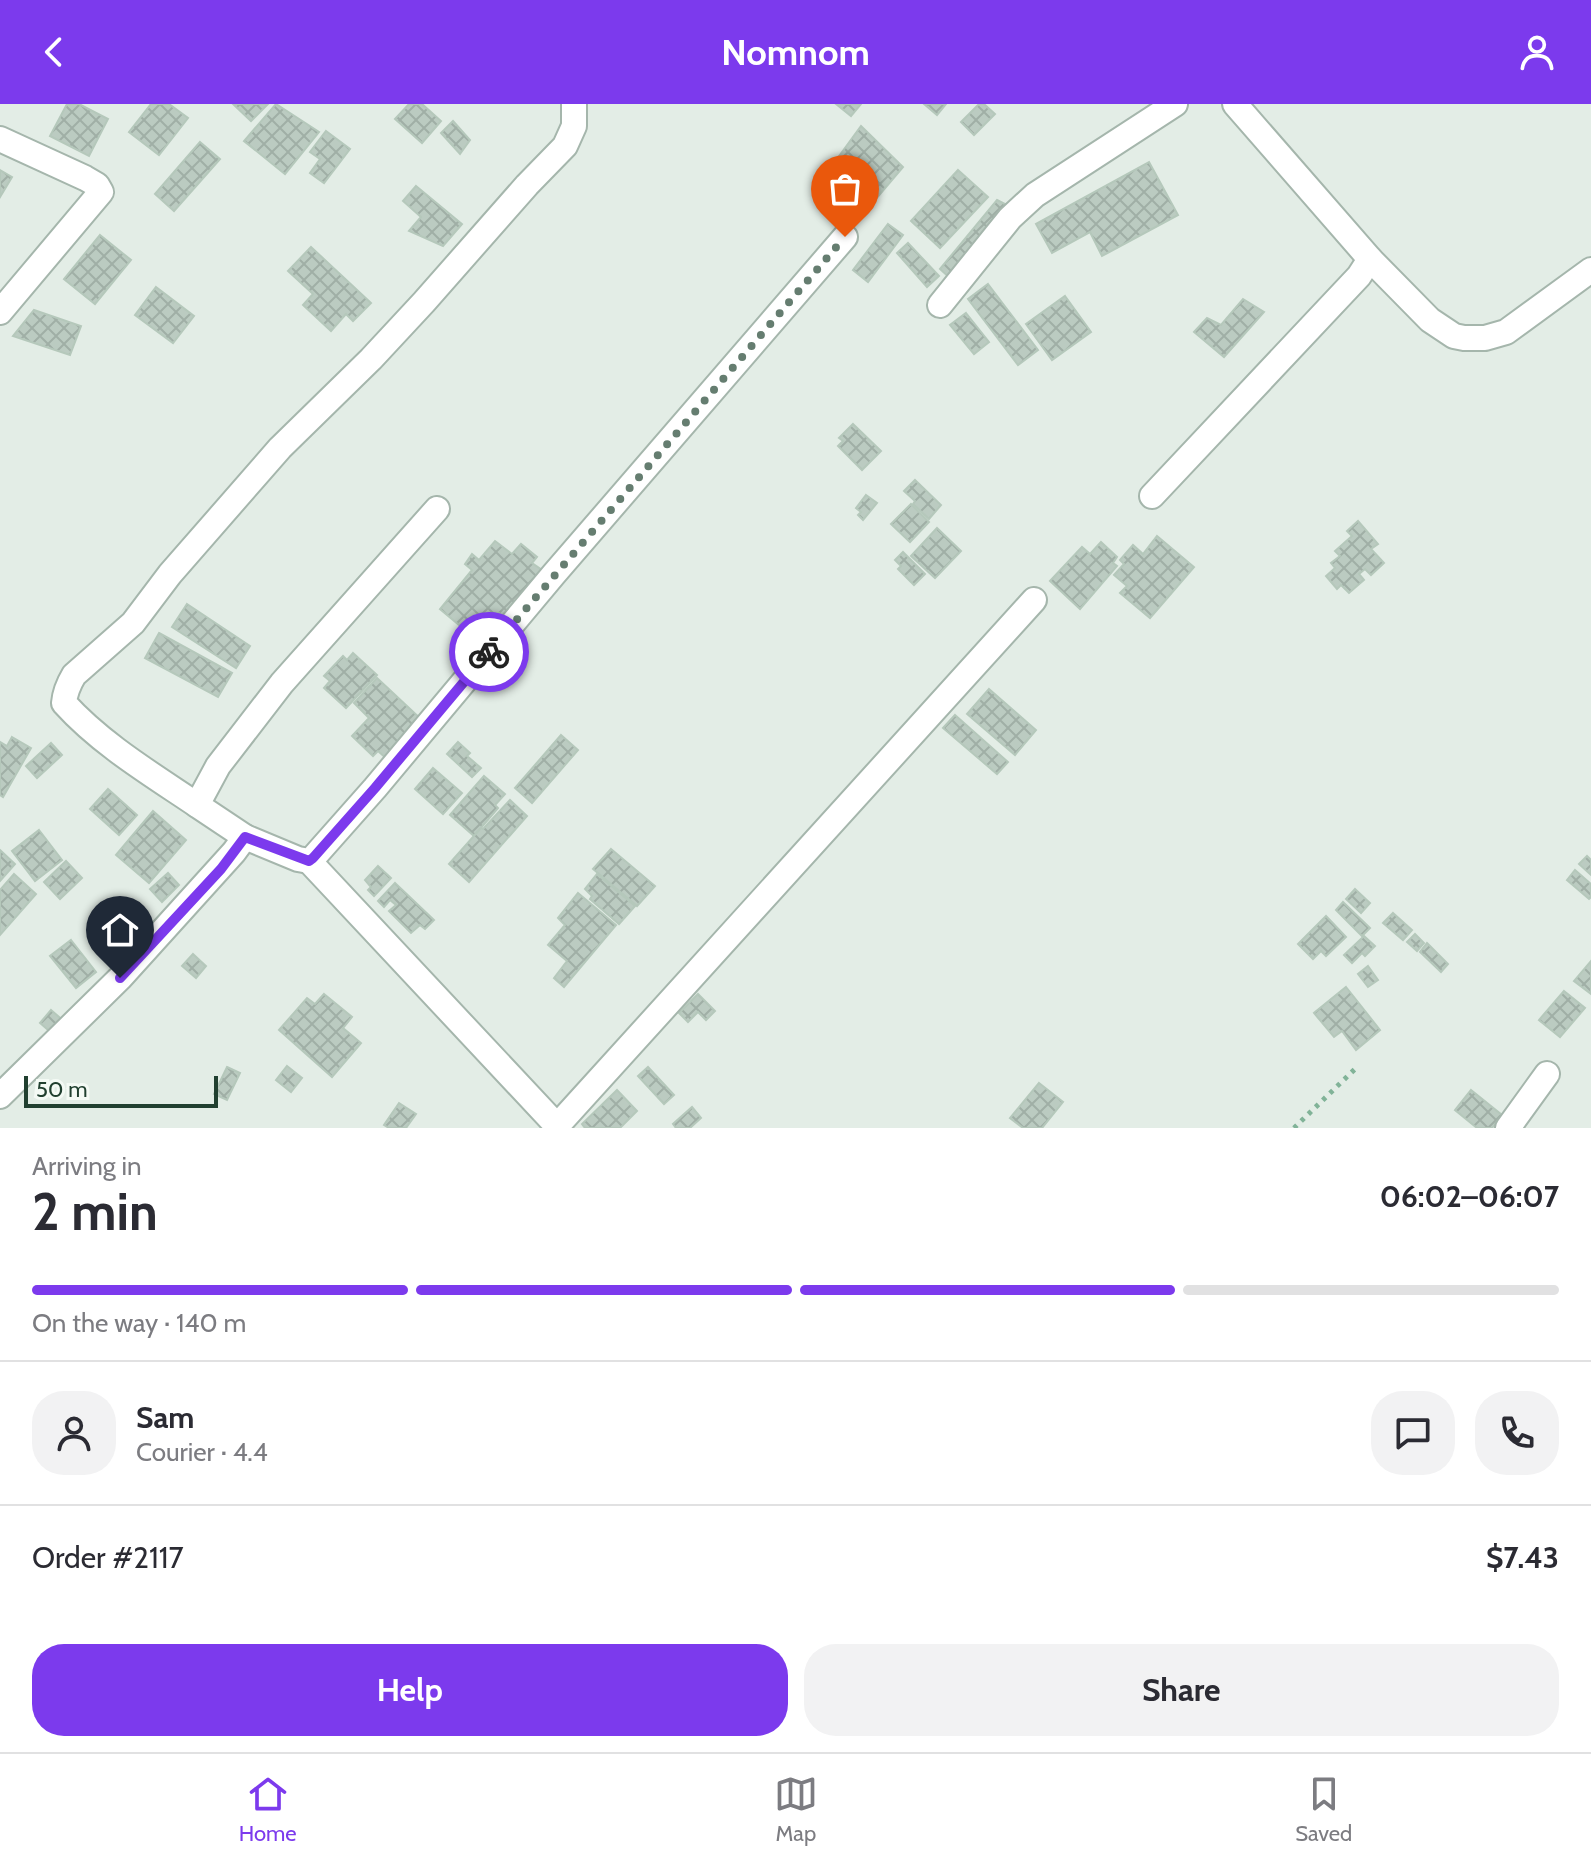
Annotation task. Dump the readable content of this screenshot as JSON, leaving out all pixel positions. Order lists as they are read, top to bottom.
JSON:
{
  "scale_bar": "50 m",
  "page": {
    "header": "Nomnom",
    "scale": "50 m",
    "heading": ["2 min", "Arriving in", "06:02–06:07"],
    "panel": [
      "Sam",
      "Courier · 4.4",
      "Order #2117",
      "$7.43"
    ],
    "bar": "On the way · 140 m",
    "buttons": ["Help", "Share"],
    "tabs": ["Home", "Map", "Saved"]
  }
}
